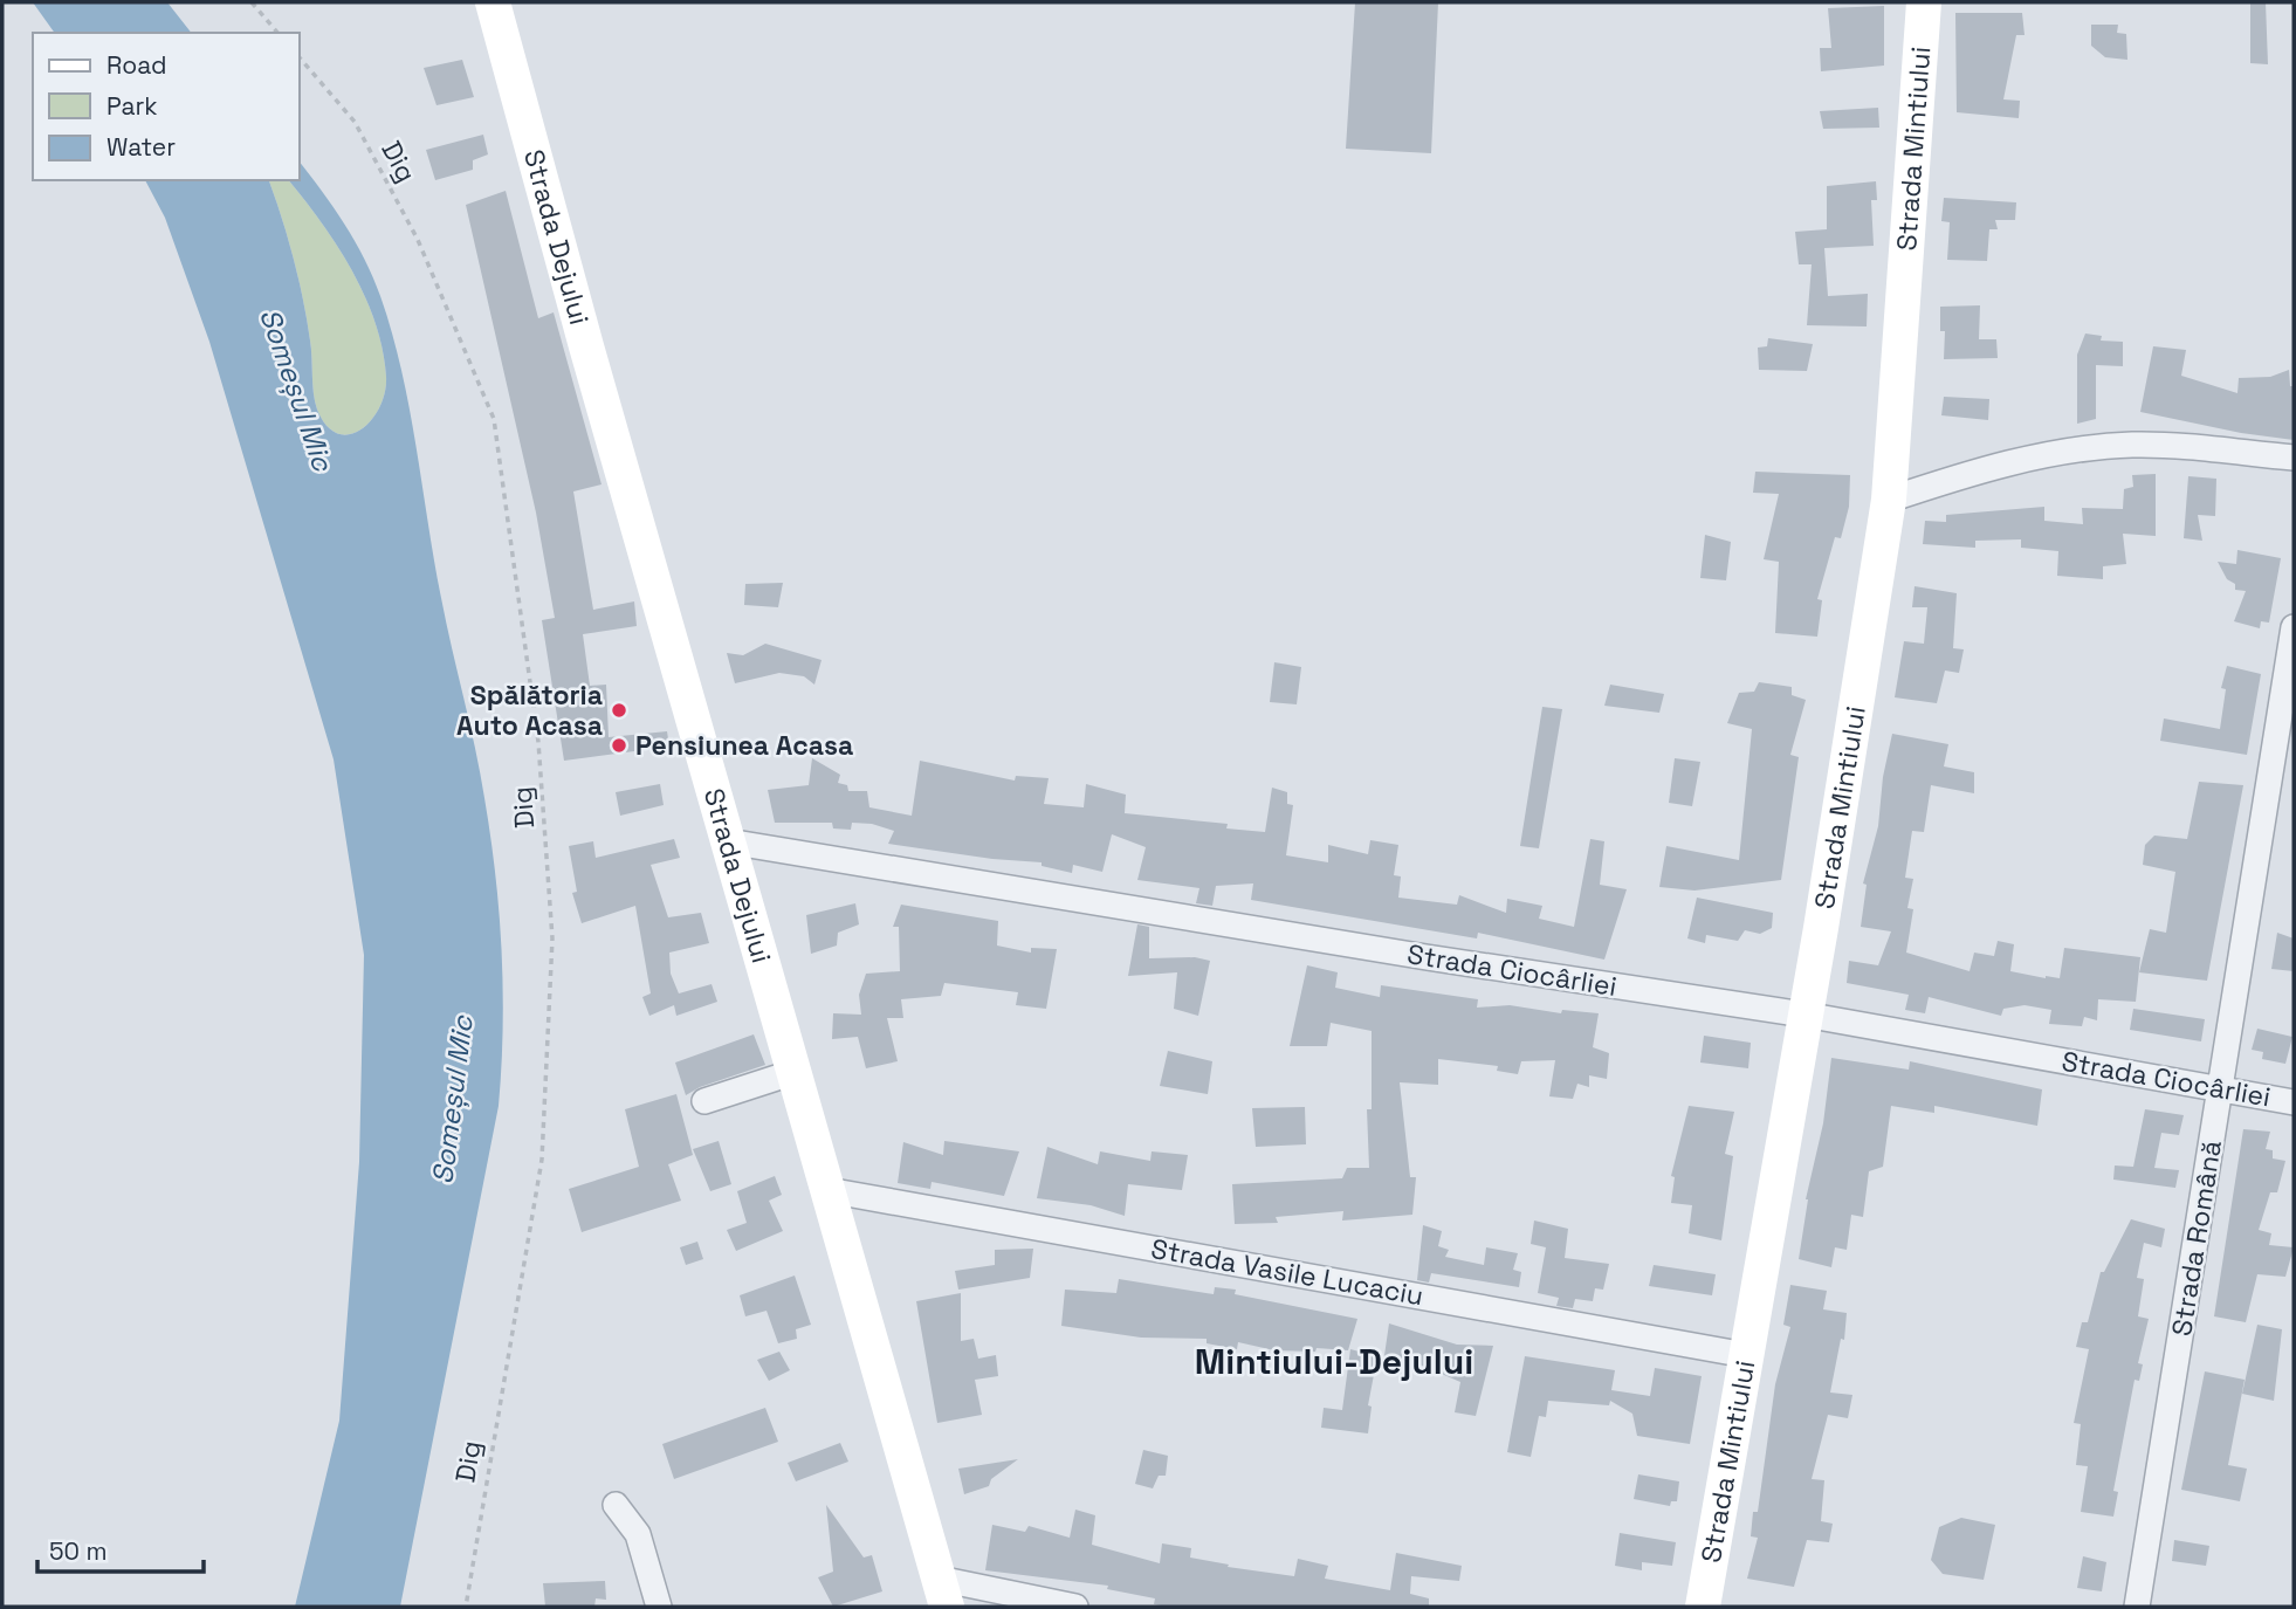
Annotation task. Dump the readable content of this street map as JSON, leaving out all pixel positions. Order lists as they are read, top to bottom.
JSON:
{
  "streets": {
    "main road": ["Strada Mintiului", "Strada Dejului"],
    "street": ["Strada Ciocârliei", "Strada Română", "Strada Vasile Lucaciu"],
    "path": ["Dig"]
  },
  "crossings": [
    ["Strada Mintiului", "Strada Ciocârliei"],
    ["Strada Mintiului", "Strada Vasile Lucaciu"],
    ["Strada Dejului", "Strada Ciocârliei"],
    ["Strada Dejului", "Strada Vasile Lucaciu"],
    ["Strada Ciocârliei", "Strada Română"]
  ],
  "districts": ["Mintiului-Dejului"],
  "water": ["Someșul Mic"],
  "places": ["Spălătoria Auto Acasa", "Pensiunea Acasa"],
  "legend": ["Road", "Park", "Water"],
  "scale_bar": "50 m"
}
